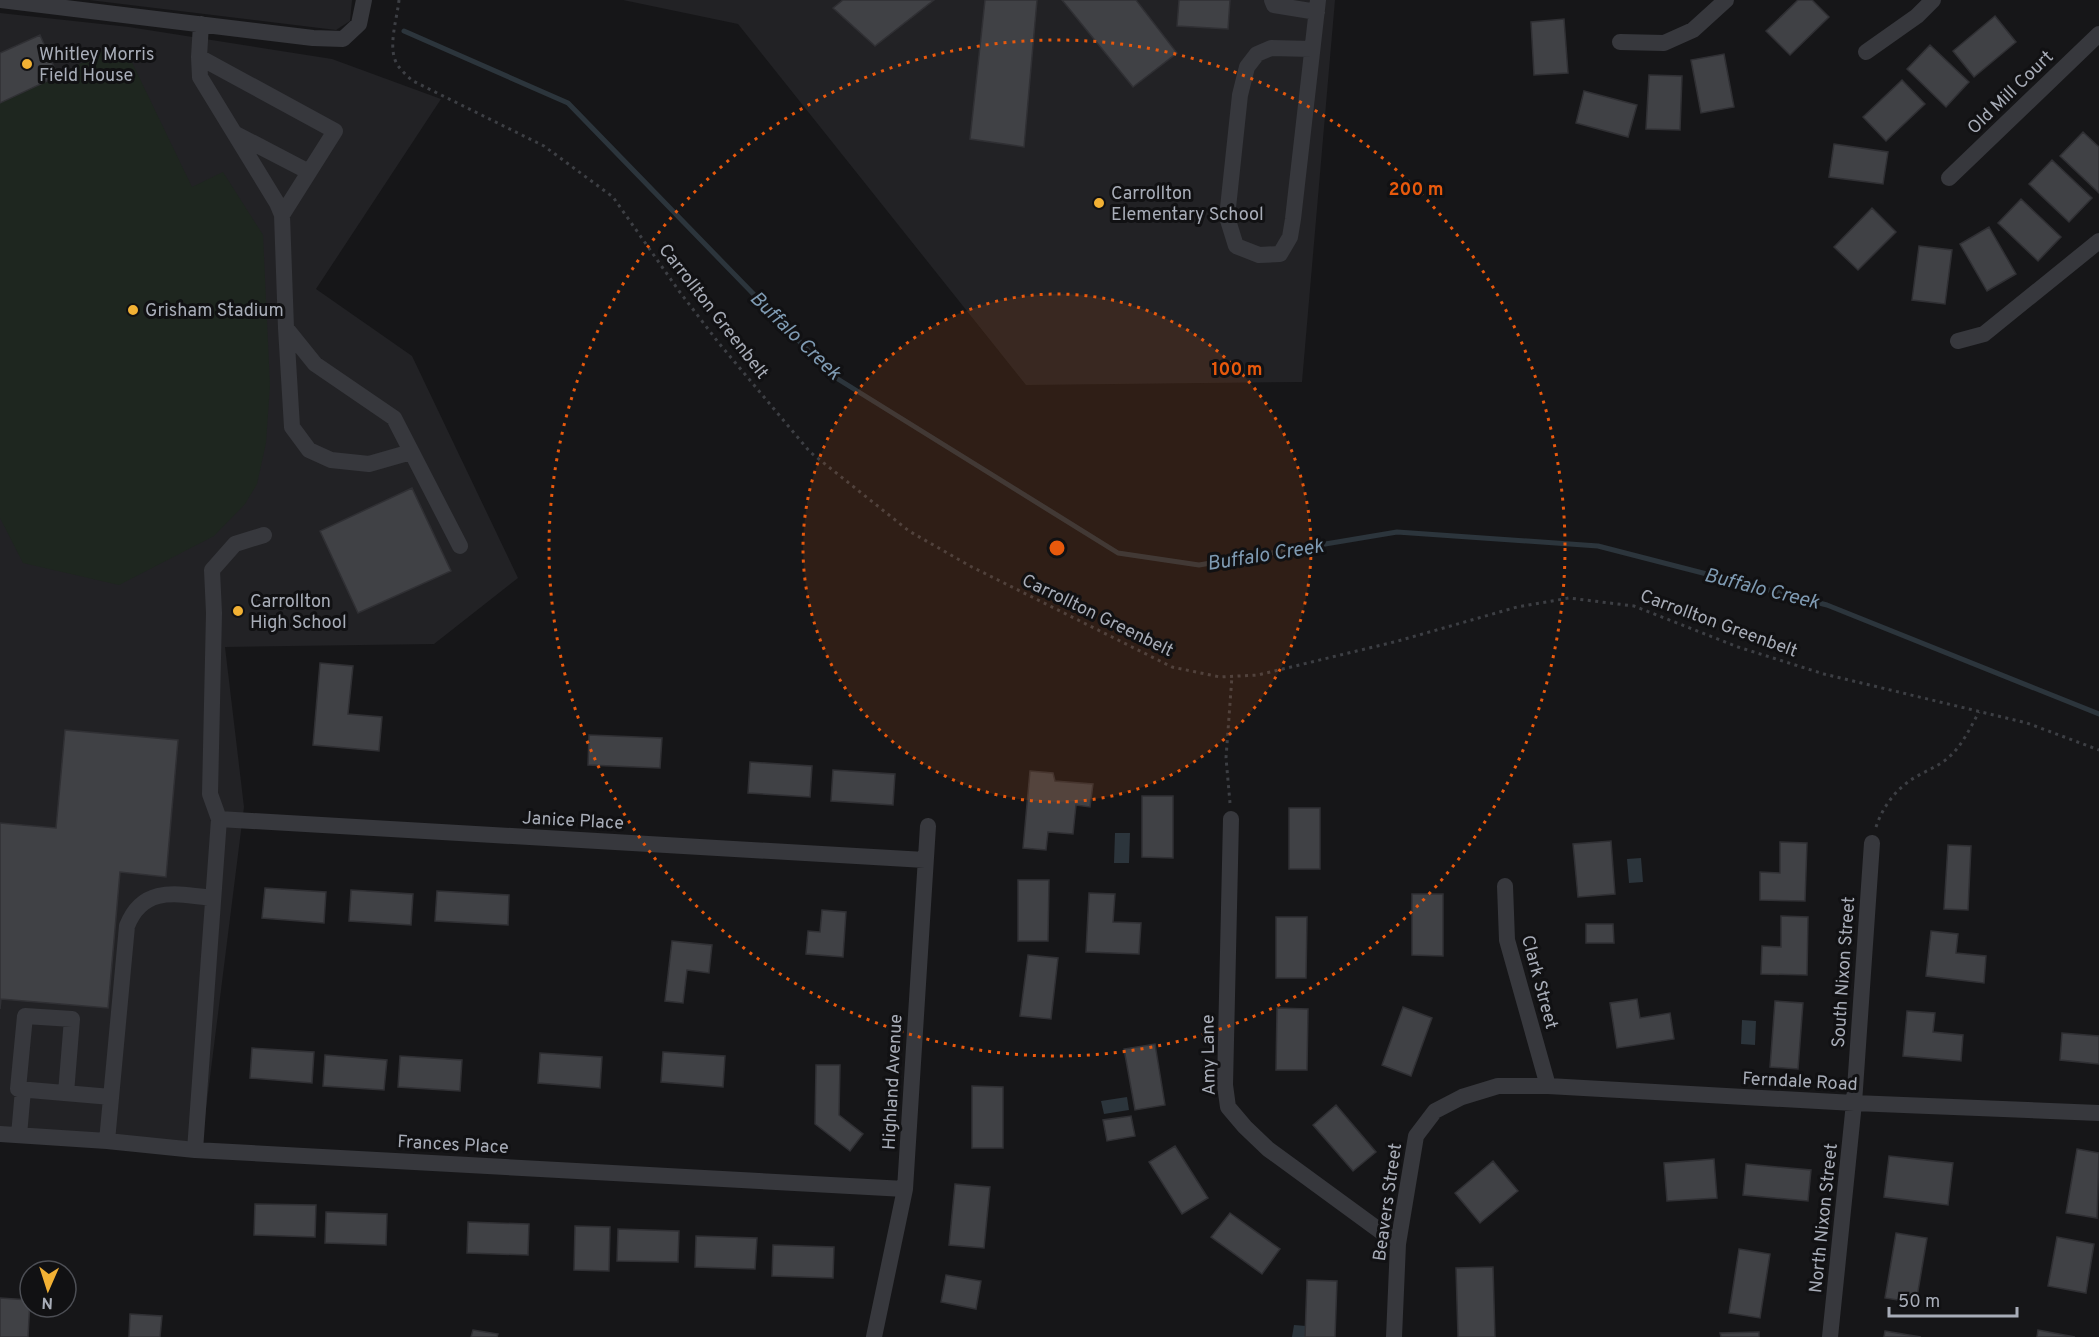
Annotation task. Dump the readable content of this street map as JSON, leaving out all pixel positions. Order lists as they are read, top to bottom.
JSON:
{
  "streets": {
    "street": [
      "Old Mill Court",
      "Janice Place",
      "South Nixon Street",
      "Clark Street",
      "Amy Lane",
      "Ferndale Road",
      "Highland Avenue",
      "Frances Place",
      "Beavers Street",
      "North Nixon Street"
    ],
    "path": ["Carrollton Greenbelt"]
  },
  "crossings": [
    ["Janice Place", "Highland Avenue"],
    ["South Nixon Street", "Ferndale Road"],
    ["South Nixon Street", "North Nixon Street"],
    ["Clark Street", "Ferndale Road"],
    ["Amy Lane", "Beavers Street"],
    ["Ferndale Road", "Beavers Street"],
    ["Ferndale Road", "North Nixon Street"],
    ["Highland Avenue", "Frances Place"]
  ],
  "water": ["Buffalo Creek"],
  "places": [
    "Whitley Morris Field House",
    "Carrollton Elementary School",
    "Grisham Stadium",
    "Carrollton High School"
  ],
  "scale_bar": "50 m",
  "north": "bottom",
  "rings": ["200 m", "100 m"]
}
